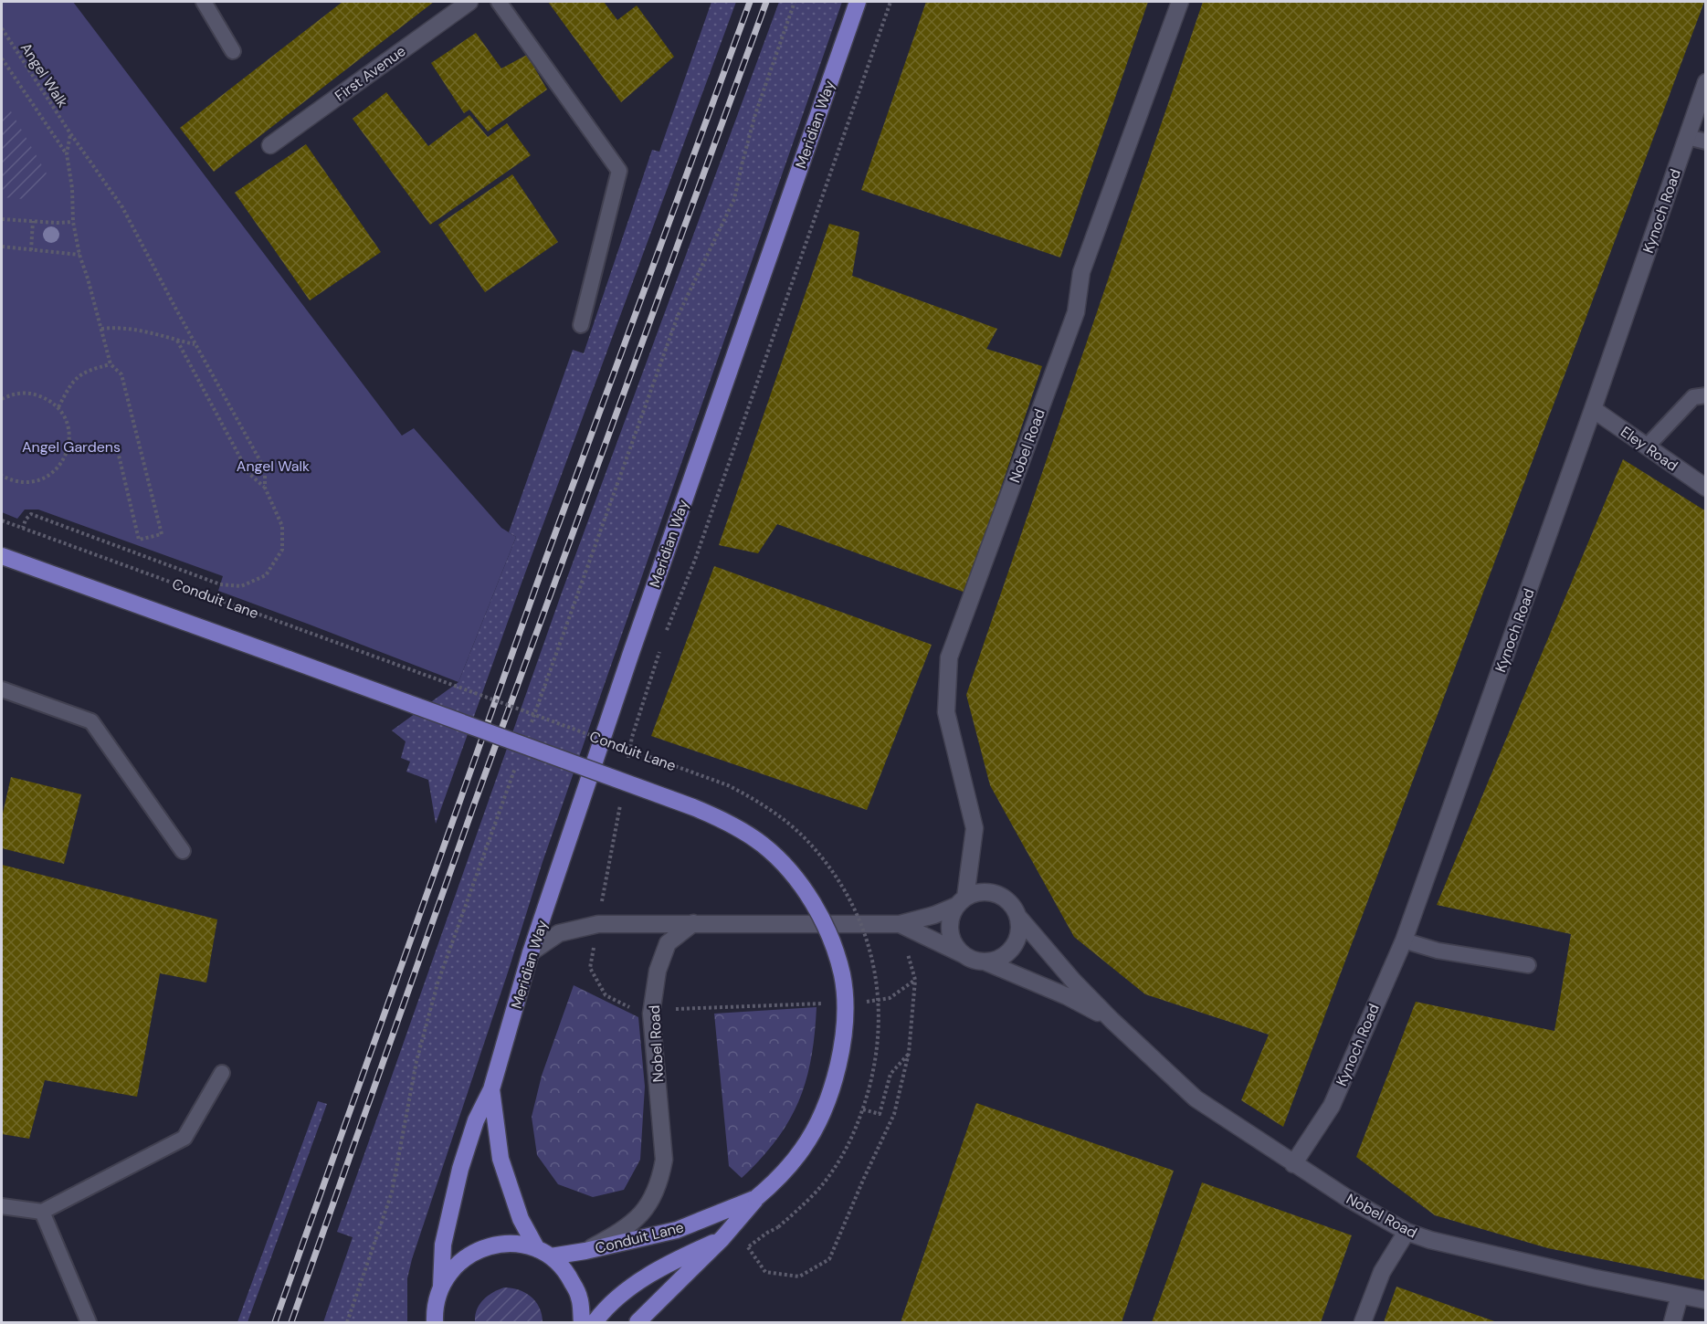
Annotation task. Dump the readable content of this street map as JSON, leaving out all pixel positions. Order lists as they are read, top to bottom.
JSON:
{
  "streets": {
    "main road": ["Meridian Way", "Conduit Lane"],
    "street": [
      "First Avenue",
      "Kynoch Road",
      "Nobel Road",
      "Eley Road"
    ],
    "path": ["Angel Walk"]
  },
  "crossings": [
    ["Angel Walk", "Conduit Lane"],
    ["Meridian Way", "Conduit Lane"],
    ["Kynoch Road", "Nobel Road"],
    ["Kynoch Road", "Eley Road"],
    ["Nobel Road", "Conduit Lane"]
  ],
  "parks": ["Angel Gardens", "Angel Walk"]
}
